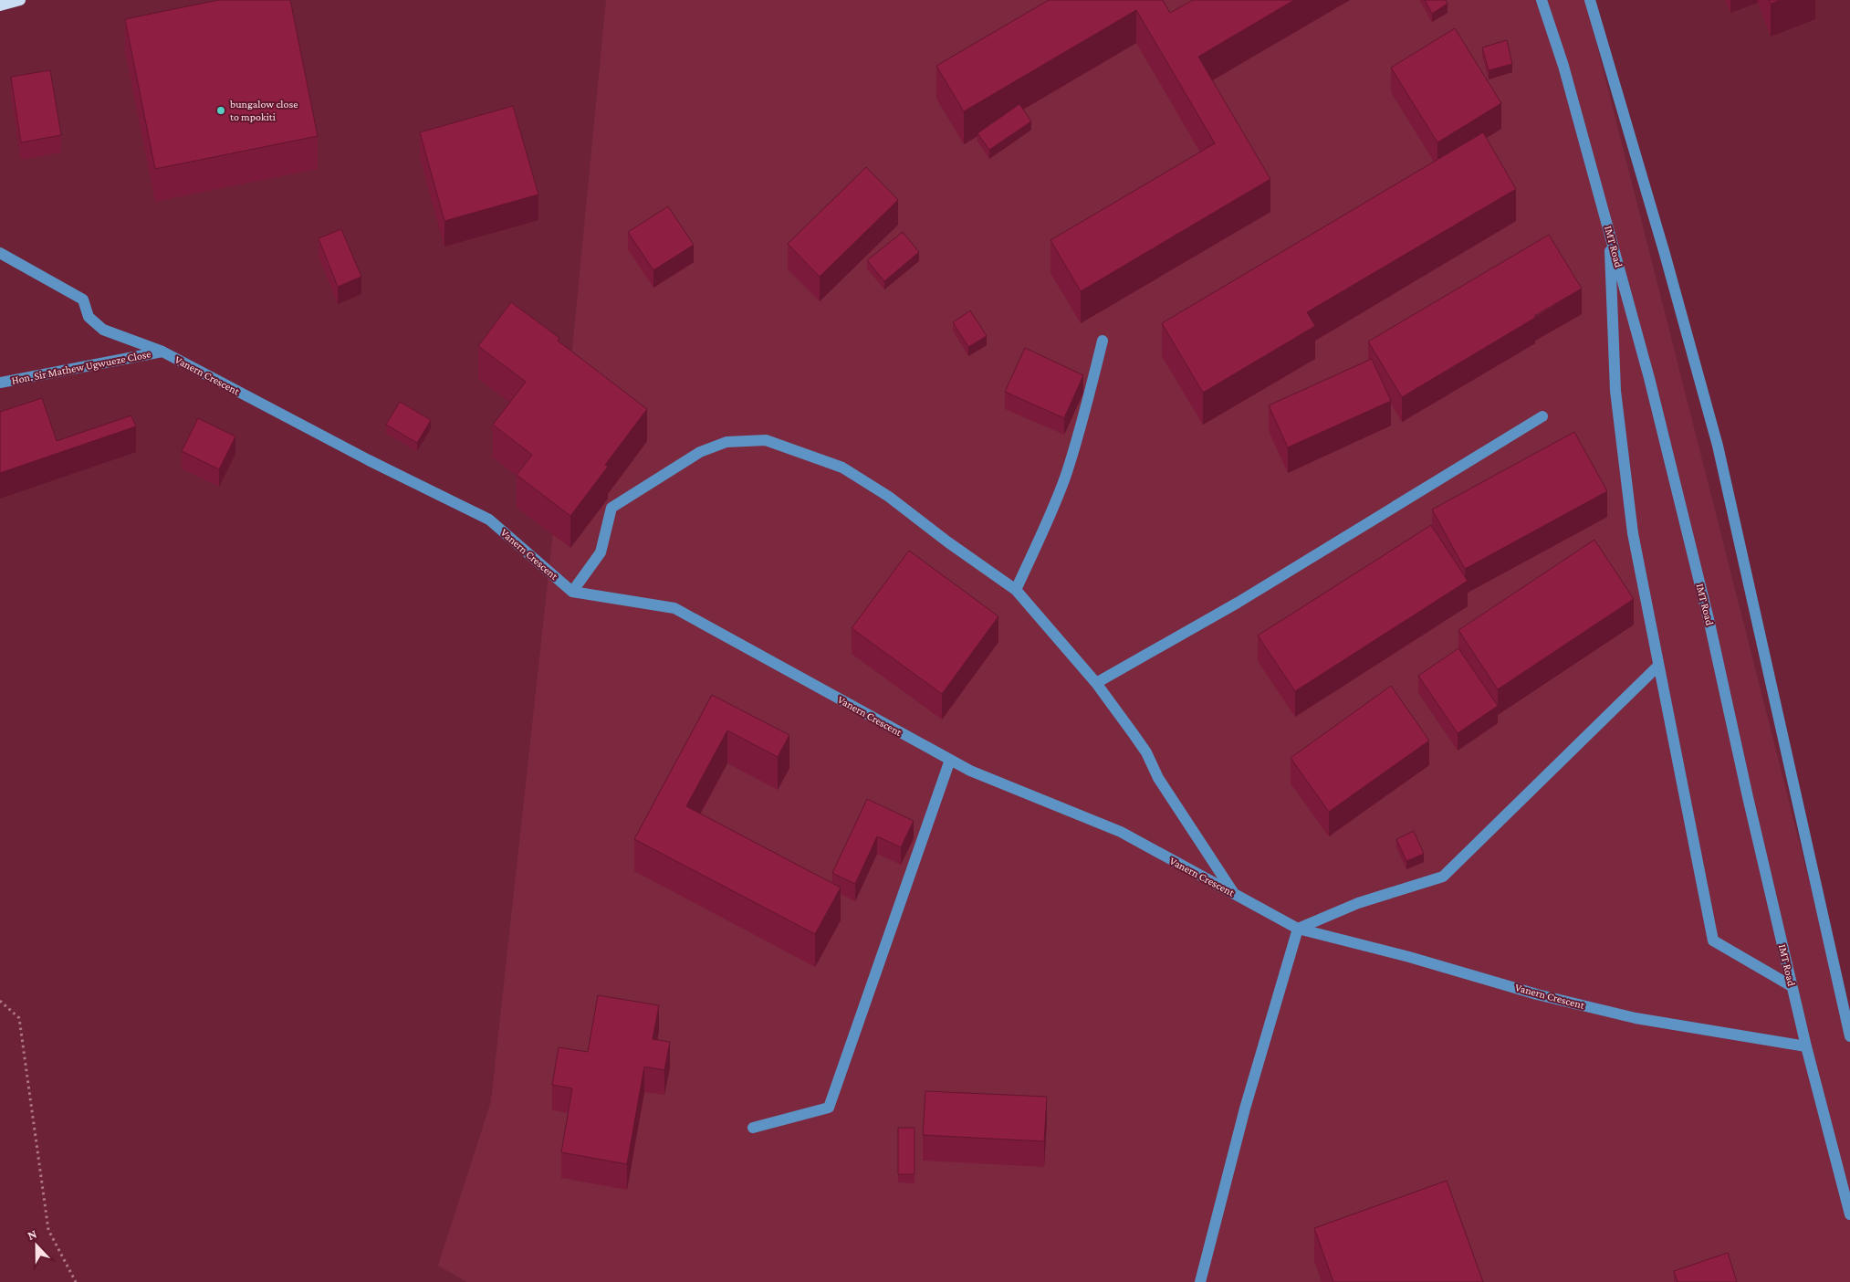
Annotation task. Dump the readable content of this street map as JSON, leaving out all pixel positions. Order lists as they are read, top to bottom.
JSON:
{
  "streets": {
    "street": ["IMT Road", "Hon. Sir Mathew Ugwueze Close", "Vanern Crescent"]
  },
  "crossings": [
    ["IMT Road", "Vanern Crescent"],
    ["Hon. Sir Mathew Ugwueze Close", "Vanern Crescent"]
  ],
  "places": ["bungalow close to mpokiti"],
  "north": "top"
}
